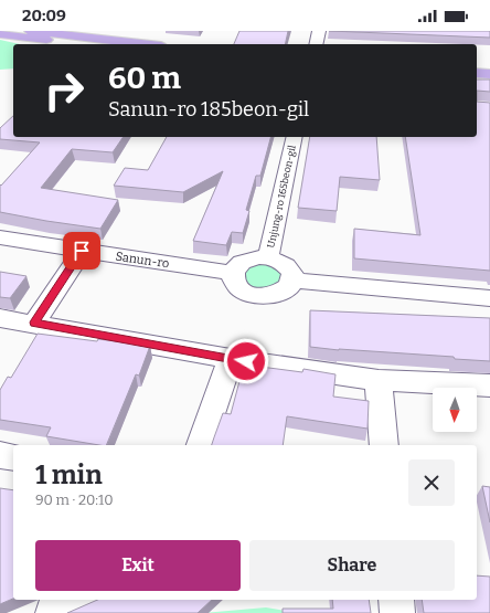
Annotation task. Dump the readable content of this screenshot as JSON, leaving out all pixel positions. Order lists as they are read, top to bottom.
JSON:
{
  "streets": {
    "street": ["Unjung-ro 165beon-gil", "Sanun-ro"]
  },
  "crossings": [
    ["Unjung-ro 165beon-gil", "Sanun-ro"]
  ],
  "north": "bottom",
  "page": {
    "status": "20:09",
    "turn": ["60 m", "Sanun-ro 185beon-gil"],
    "heading": ["1 min", "90 m · 20:10"],
    "buttons": ["Exit", "Share"]
  }
}
